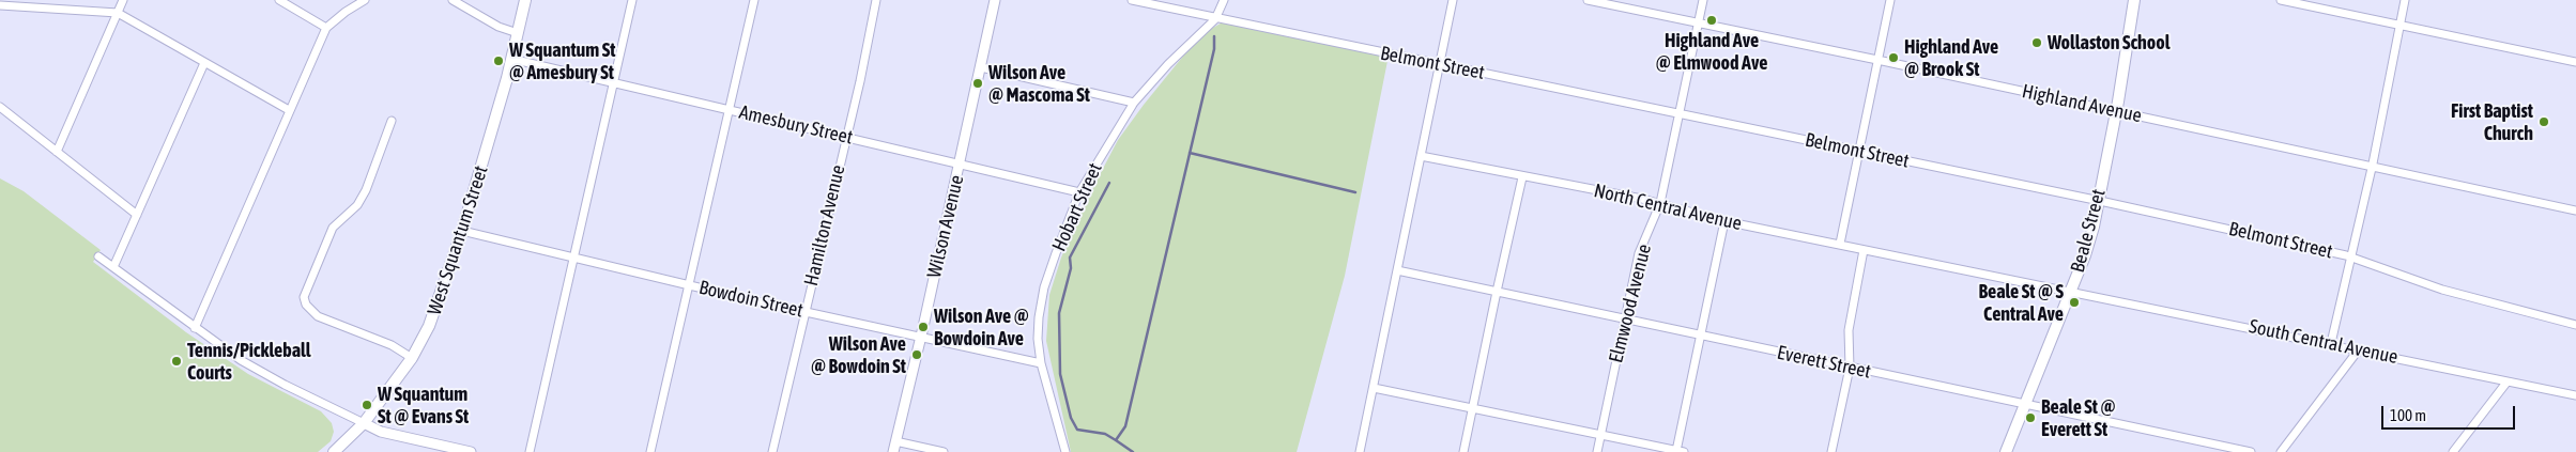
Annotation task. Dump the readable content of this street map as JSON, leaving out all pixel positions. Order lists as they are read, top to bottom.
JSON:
{
  "streets": {
    "main road": ["Beale Street", "West Squantum Street"],
    "street": [
      "Belmont Street",
      "Highland Avenue",
      "Amesbury Street",
      "Hobart Street",
      "North Central Avenue",
      "Hamilton Avenue",
      "Wilson Avenue",
      "Bowdoin Street",
      "Elmwood Avenue",
      "South Central Avenue",
      "Everett Street"
    ]
  },
  "crossings": [
    ["Belmont Street", "Hobart Street"],
    ["Belmont Street", "Beale Street"],
    ["Belmont Street", "Elmwood Avenue"],
    ["Highland Avenue", "Beale Street"],
    ["Highland Avenue", "Elmwood Avenue"],
    ["Amesbury Street", "Hobart Street"],
    ["Amesbury Street", "Hamilton Avenue"],
    ["Amesbury Street", "Wilson Avenue"],
    ["Amesbury Street", "West Squantum Street"],
    ["Hobart Street", "Bowdoin Street"],
    ["North Central Avenue", "Beale Street"],
    ["North Central Avenue", "Elmwood Avenue"],
    ["North Central Avenue", "South Central Avenue"],
    ["Hamilton Avenue", "Bowdoin Street"],
    ["Wilson Avenue", "Bowdoin Street"],
    ["Beale Street", "South Central Avenue"],
    ["Beale Street", "Everett Street"],
    ["West Squantum Street", "Bowdoin Street"],
    ["Elmwood Avenue", "Everett Street"]
  ],
  "places": [
    "Highland Ave @ Elmwood Ave",
    "Wollaston School",
    "Highland Ave @ Brook St",
    "W Squantum St @ Amesbury St",
    "Wilson Ave @ Mascoma St",
    "First Baptist Church",
    "Beale St @ S Central Ave",
    "Wilson Ave @ Bowdoin Ave",
    "Wilson Ave @ Bowdoin St",
    "Tennis/Pickleball Courts",
    "W Squantum St @ Evans St",
    "Beale St @ Everett St"
  ],
  "scale_bar": "100 m"
}
